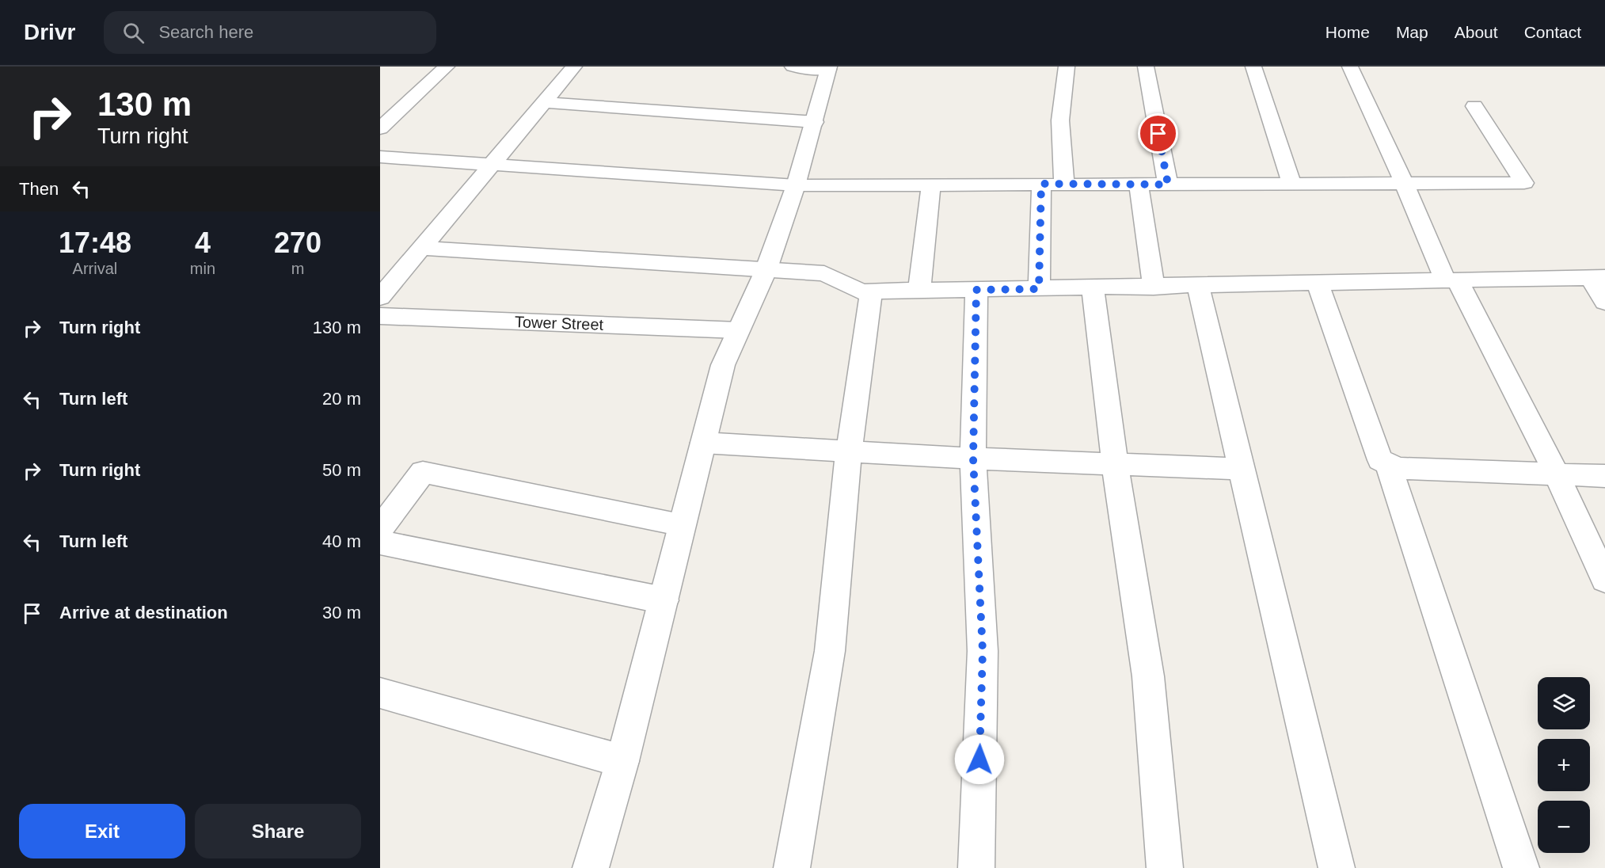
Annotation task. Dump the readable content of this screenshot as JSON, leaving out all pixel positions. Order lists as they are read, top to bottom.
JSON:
{
  "streets": {
    "street": ["Tower Street"]
  },
  "page": {
    "header": "Drivr",
    "search": "Search here",
    "nav": [
      "Home",
      "Map",
      "About",
      "Contact"
    ],
    "turn": ["130 m", "Turn right"],
    "then": "Then",
    "eta": [
      "17:48",
      "Arrival",
      "4",
      "min",
      "270",
      "m"
    ],
    "list": [
      {
        "name": "Turn right",
        "value": "130 m"
      },
      {
        "name": "Turn left",
        "value": "20 m"
      },
      {
        "name": "Turn right",
        "value": "50 m"
      },
      {
        "name": "Turn left",
        "value": "40 m"
      },
      {
        "name": "Arrive at destination",
        "value": "30 m"
      }
    ],
    "map_buttons": ["+", "−"],
    "buttons": ["Exit", "Share"]
  }
}
